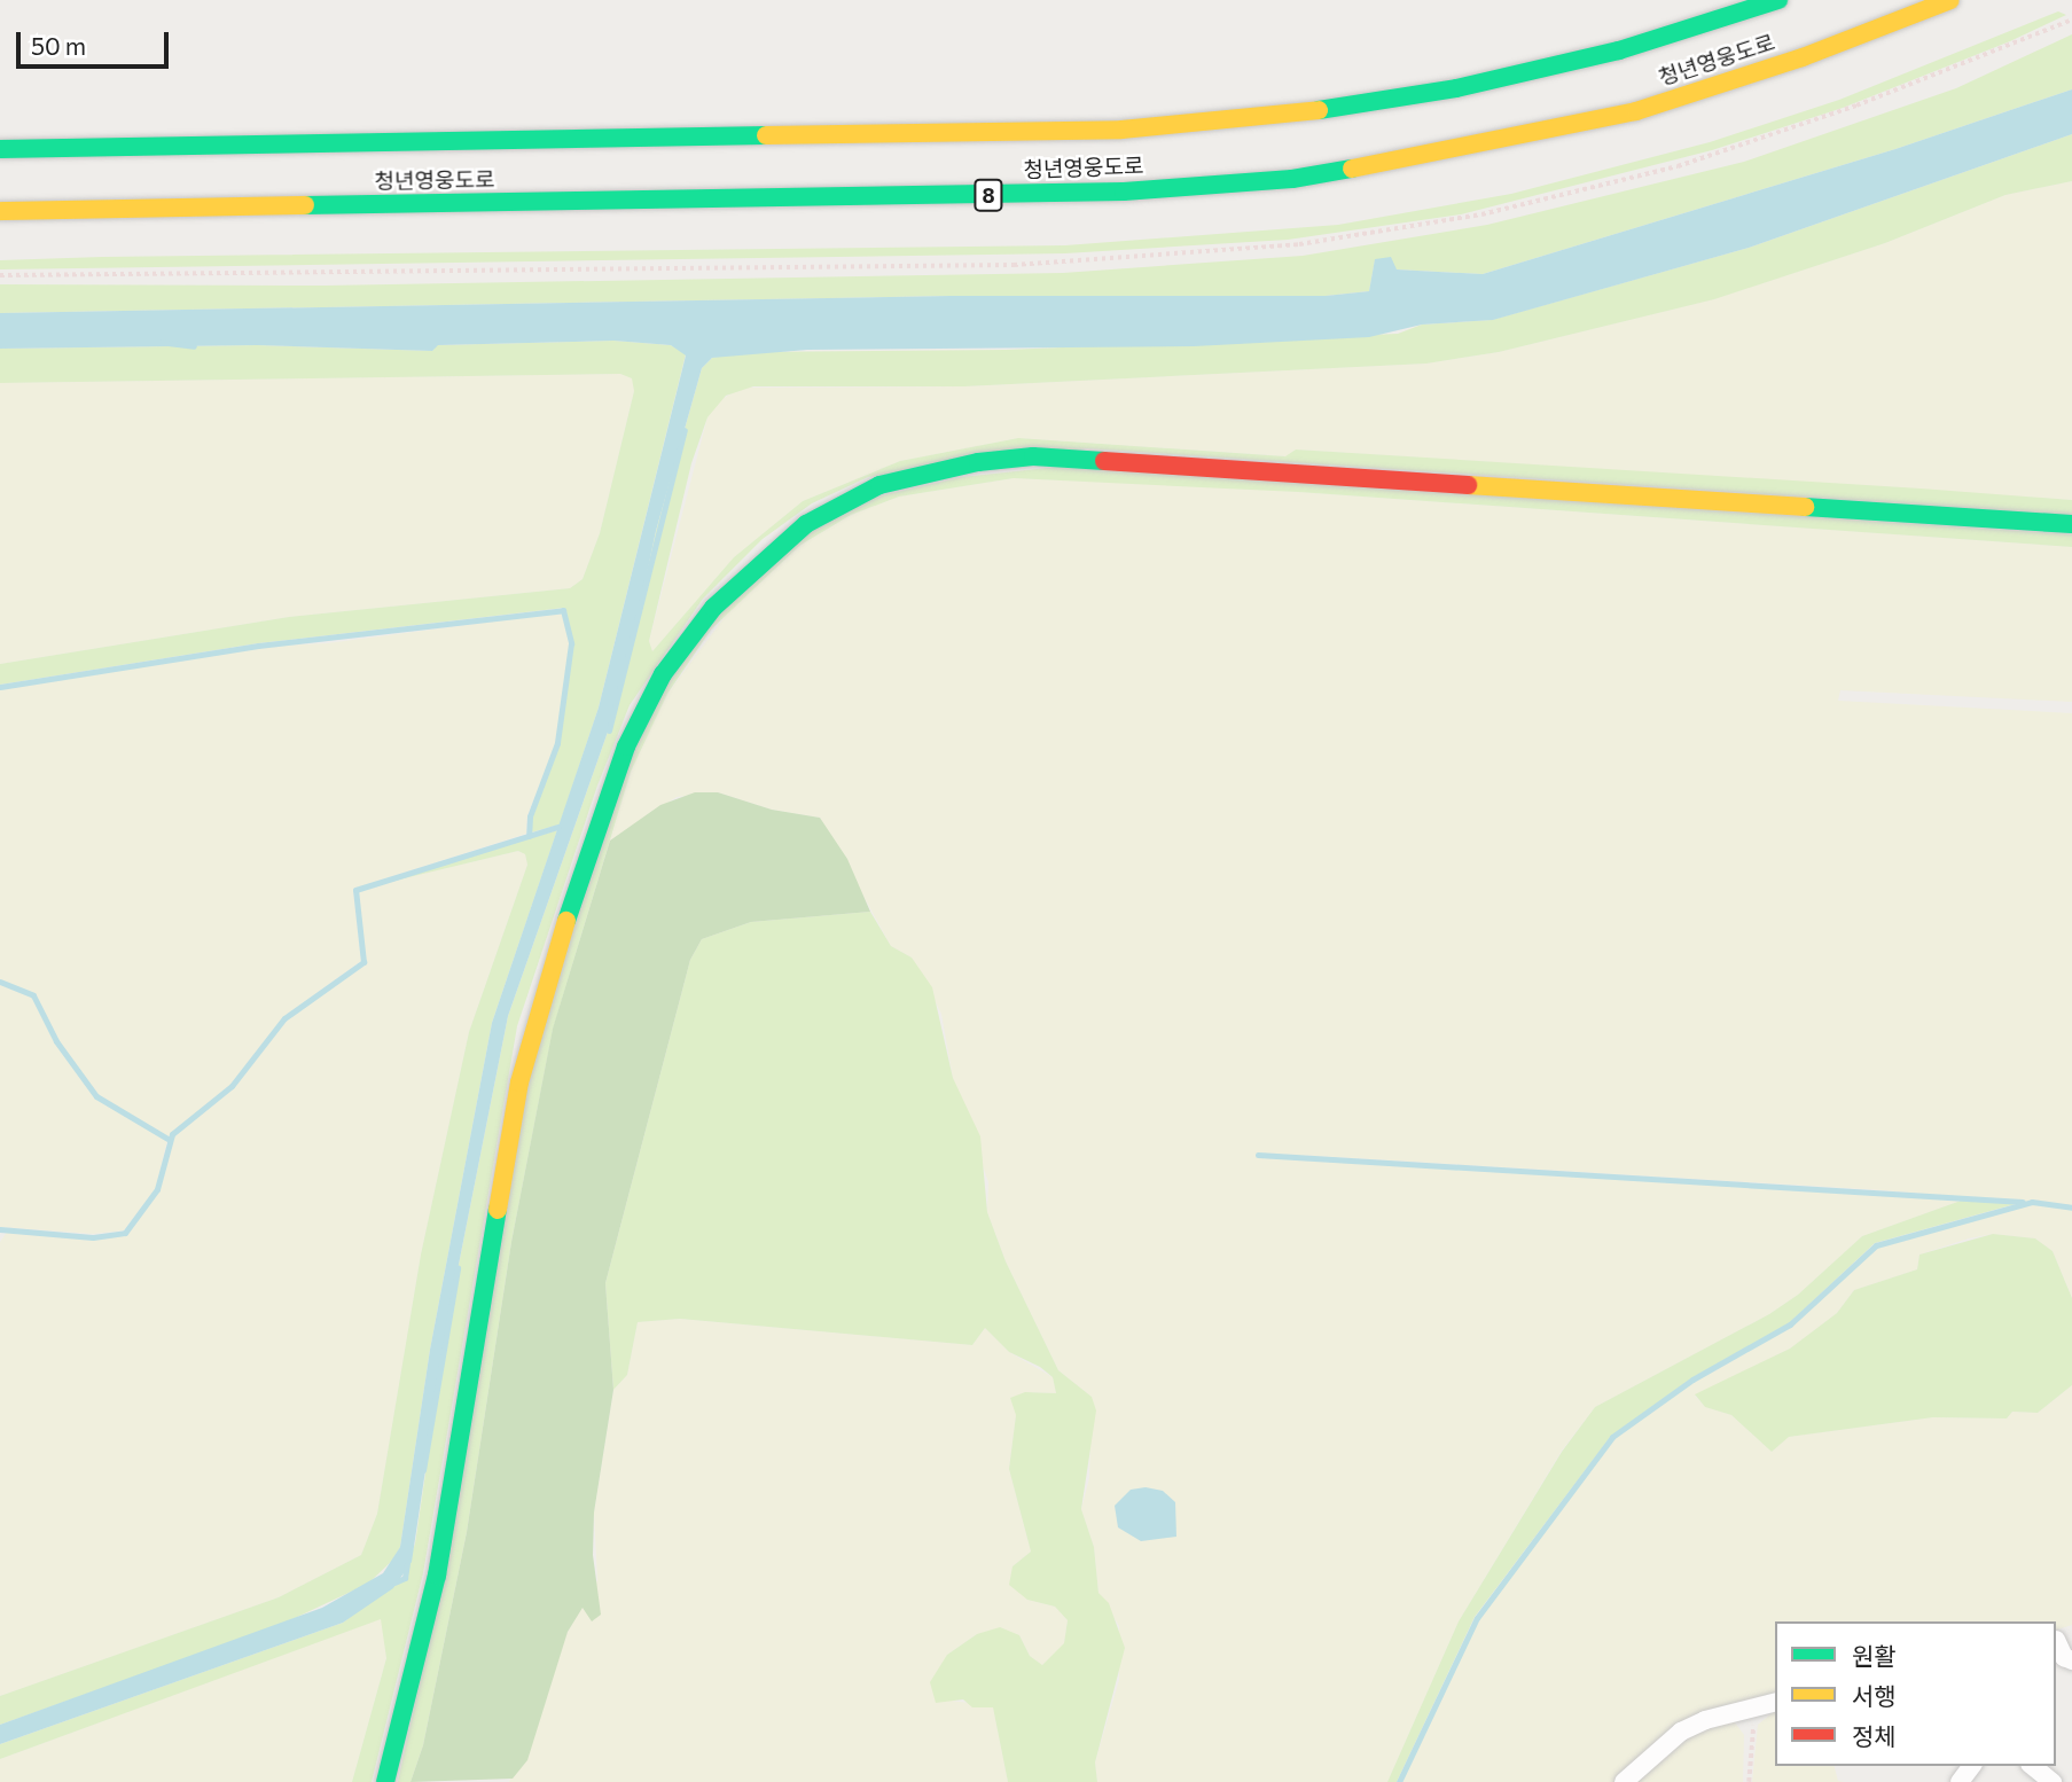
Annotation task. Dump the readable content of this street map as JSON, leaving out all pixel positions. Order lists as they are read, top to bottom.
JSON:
{
  "streets": {
    "main road": ["청년영웅도로", "8"]
  },
  "legend": ["원활", "서행", "정체"],
  "scale_bar": "50 m"
}
